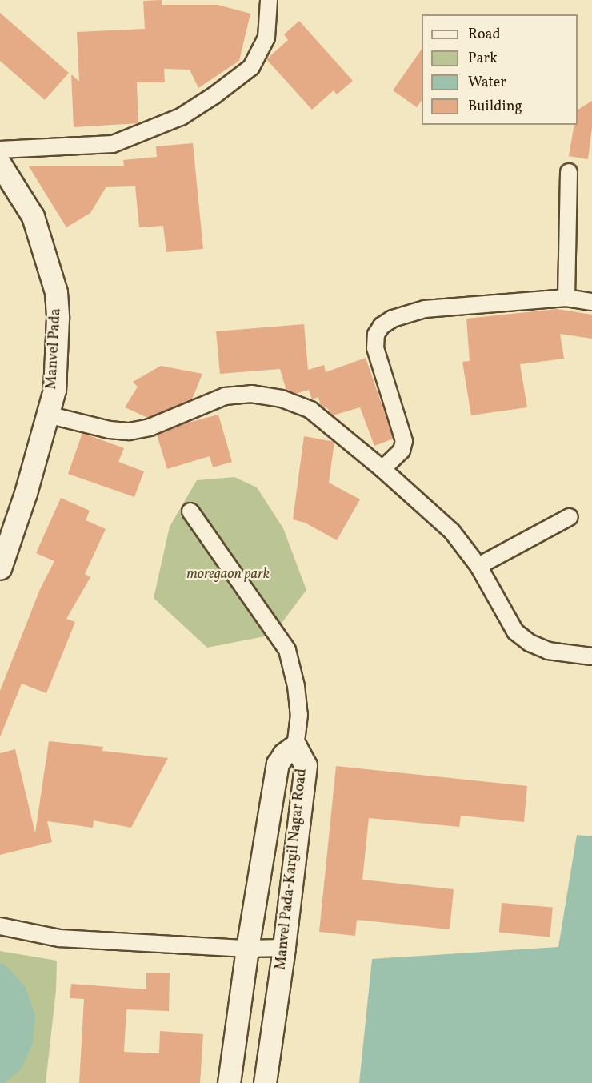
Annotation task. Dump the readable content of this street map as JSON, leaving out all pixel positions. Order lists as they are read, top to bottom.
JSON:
{
  "streets": {
    "street": ["Manvel Pada", "Manvel Pada-Kargil Nagar Road"]
  },
  "parks": ["moregaon park"],
  "legend": [
    "Road",
    "Park",
    "Water",
    "Building"
  ]
}
